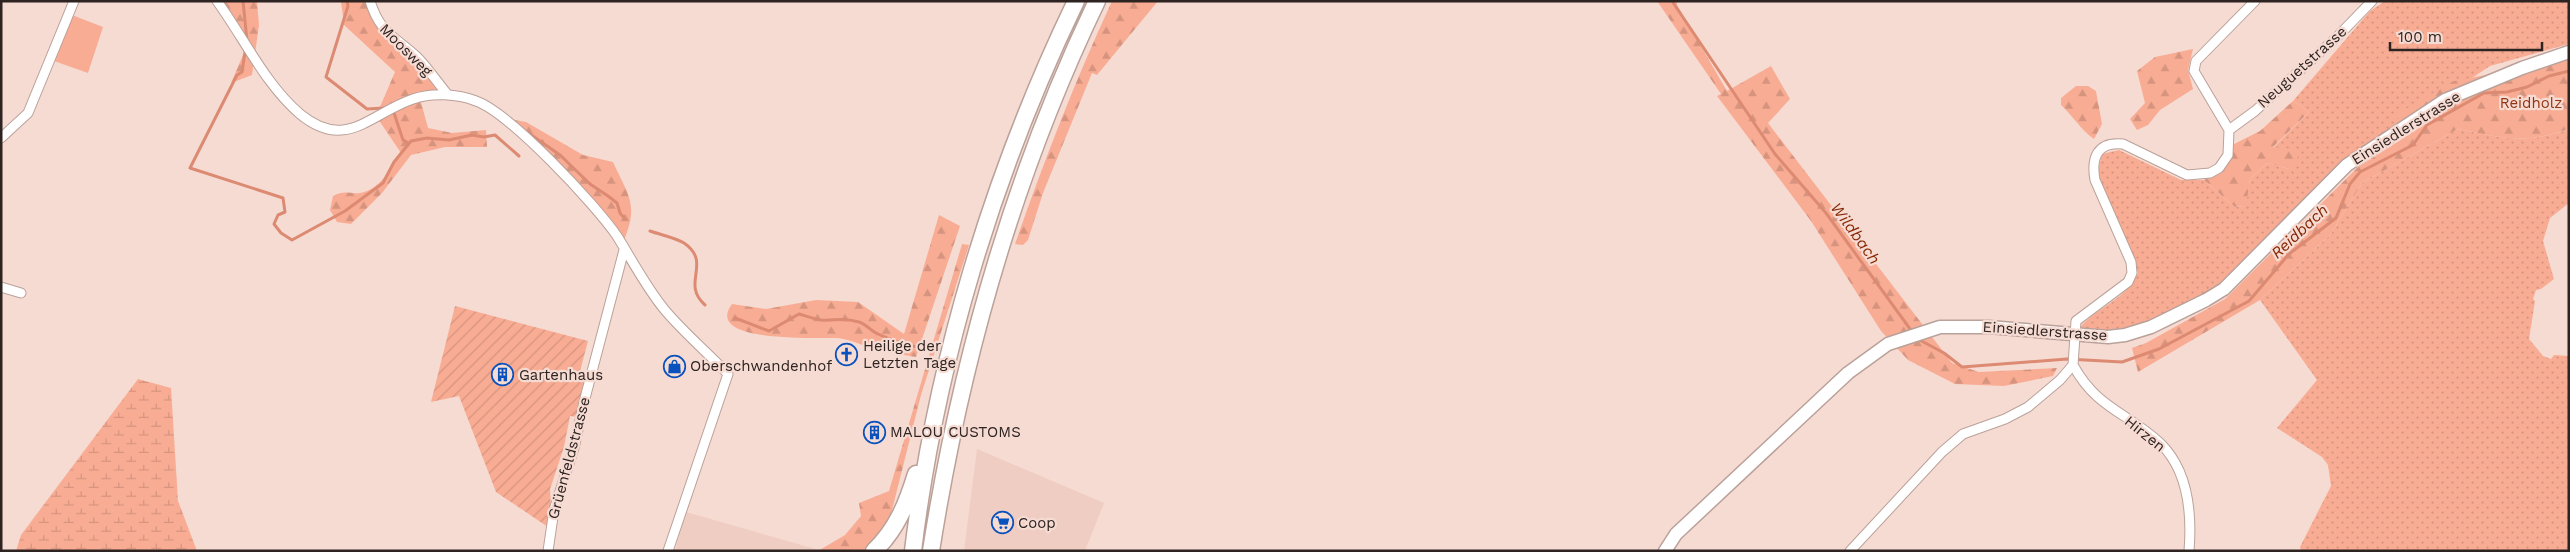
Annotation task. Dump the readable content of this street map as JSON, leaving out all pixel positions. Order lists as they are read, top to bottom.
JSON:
{
  "streets": {
    "main road": ["Einsiedlerstrasse"],
    "street": [
      "Moosweg",
      "Neuguetstrasse",
      "Hirzen",
      "Grüenfeldstrasse"
    ]
  },
  "water": ["Reidbach", "Wildbach"],
  "parks": ["Reidholz"],
  "places": {
    "church": ["Heilige der Letzten Tage"],
    "shop": ["Oberschwandenhof"],
    "building": ["Gartenhaus", "MALOU CUSTOMS"],
    "supermarket": ["Coop"]
  },
  "scale_bar": "100 m"
}
